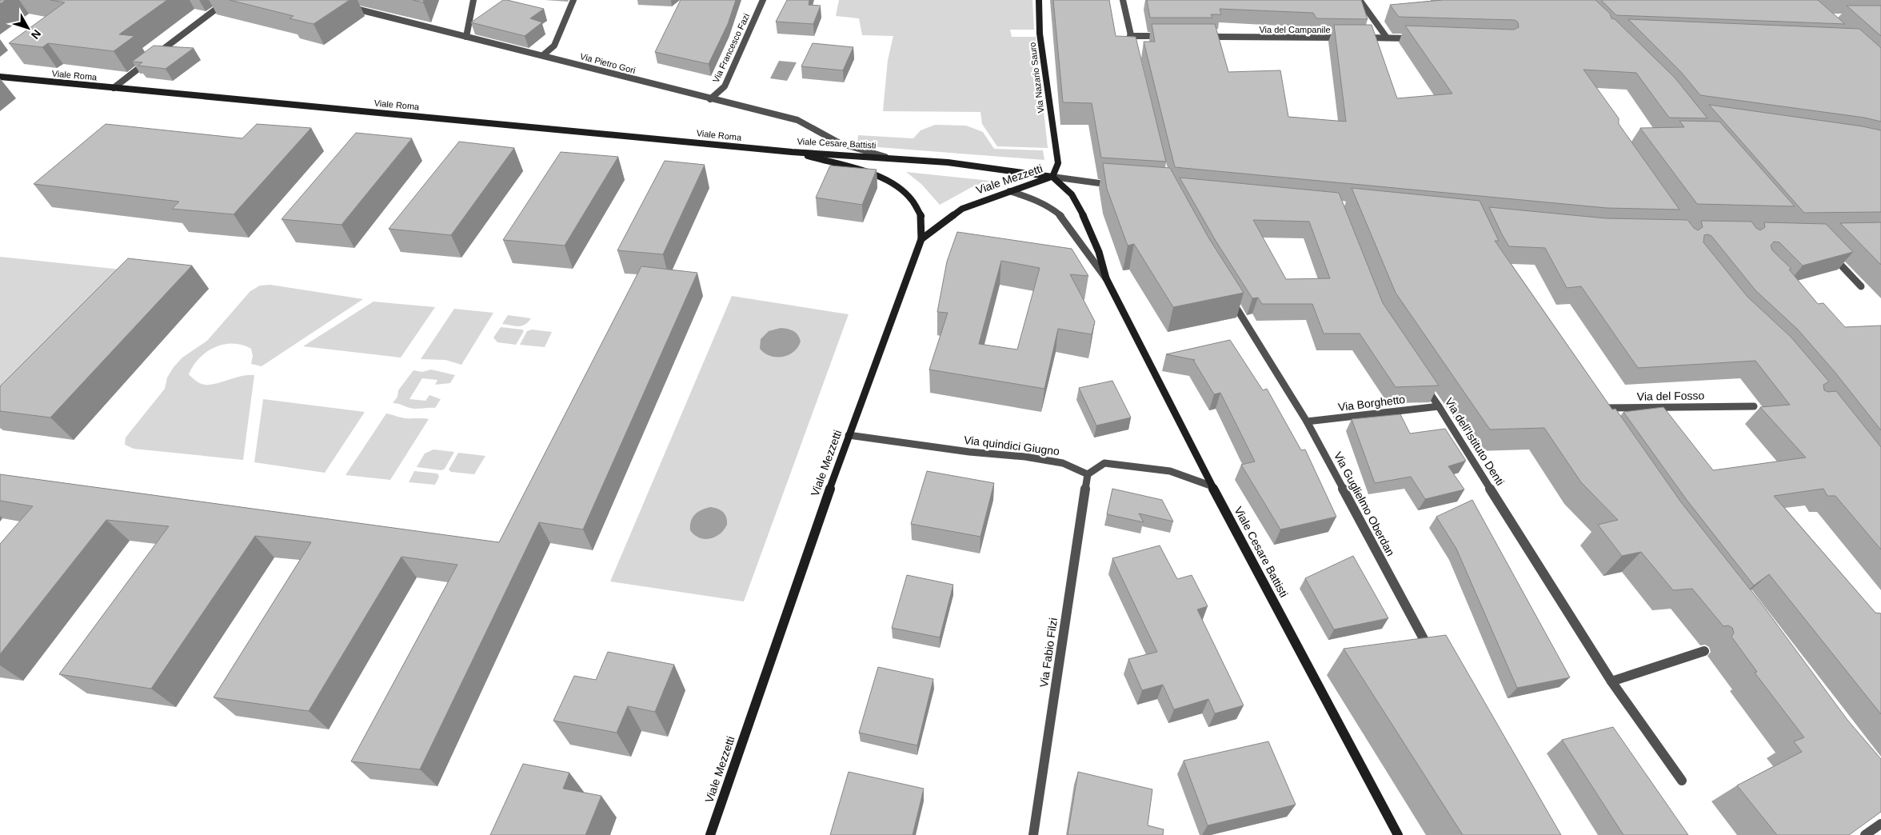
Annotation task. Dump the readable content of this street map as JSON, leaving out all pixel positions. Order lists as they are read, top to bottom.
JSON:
{
  "streets": {
    "main road": [
      "Viale Roma",
      "Via Nazario Sauro",
      "Viale Cesare Battisti",
      "Viale Mezzetti"
    ],
    "street": [
      "Via del Campanile",
      "Via Francesco Fazi",
      "Via Pietro Gori",
      "Via del Fosso",
      "Via Borghetto",
      "Via dell'Istituto Denti",
      "Via quindici Giugno",
      "Via Guglielmo Oberdan",
      "Via Fabio Filzi"
    ]
  },
  "crossings": [
    ["Via Francesco Fazi", "Via Pietro Gori"],
    ["Via Pietro Gori", "Viale Cesare Battisti"],
    ["Viale Roma", "Viale Cesare Battisti"],
    ["Via Nazario Sauro", "Viale Cesare Battisti"],
    ["Via Nazario Sauro", "Viale Mezzetti"],
    ["Viale Cesare Battisti", "Viale Mezzetti"],
    ["Viale Mezzetti", "Via quindici Giugno"],
    ["Via Borghetto", "Via dell'Istituto Denti"],
    ["Via Borghetto", "Via Guglielmo Oberdan"],
    ["Via quindici Giugno", "Via Fabio Filzi"]
  ],
  "north": "bottom right"
}
